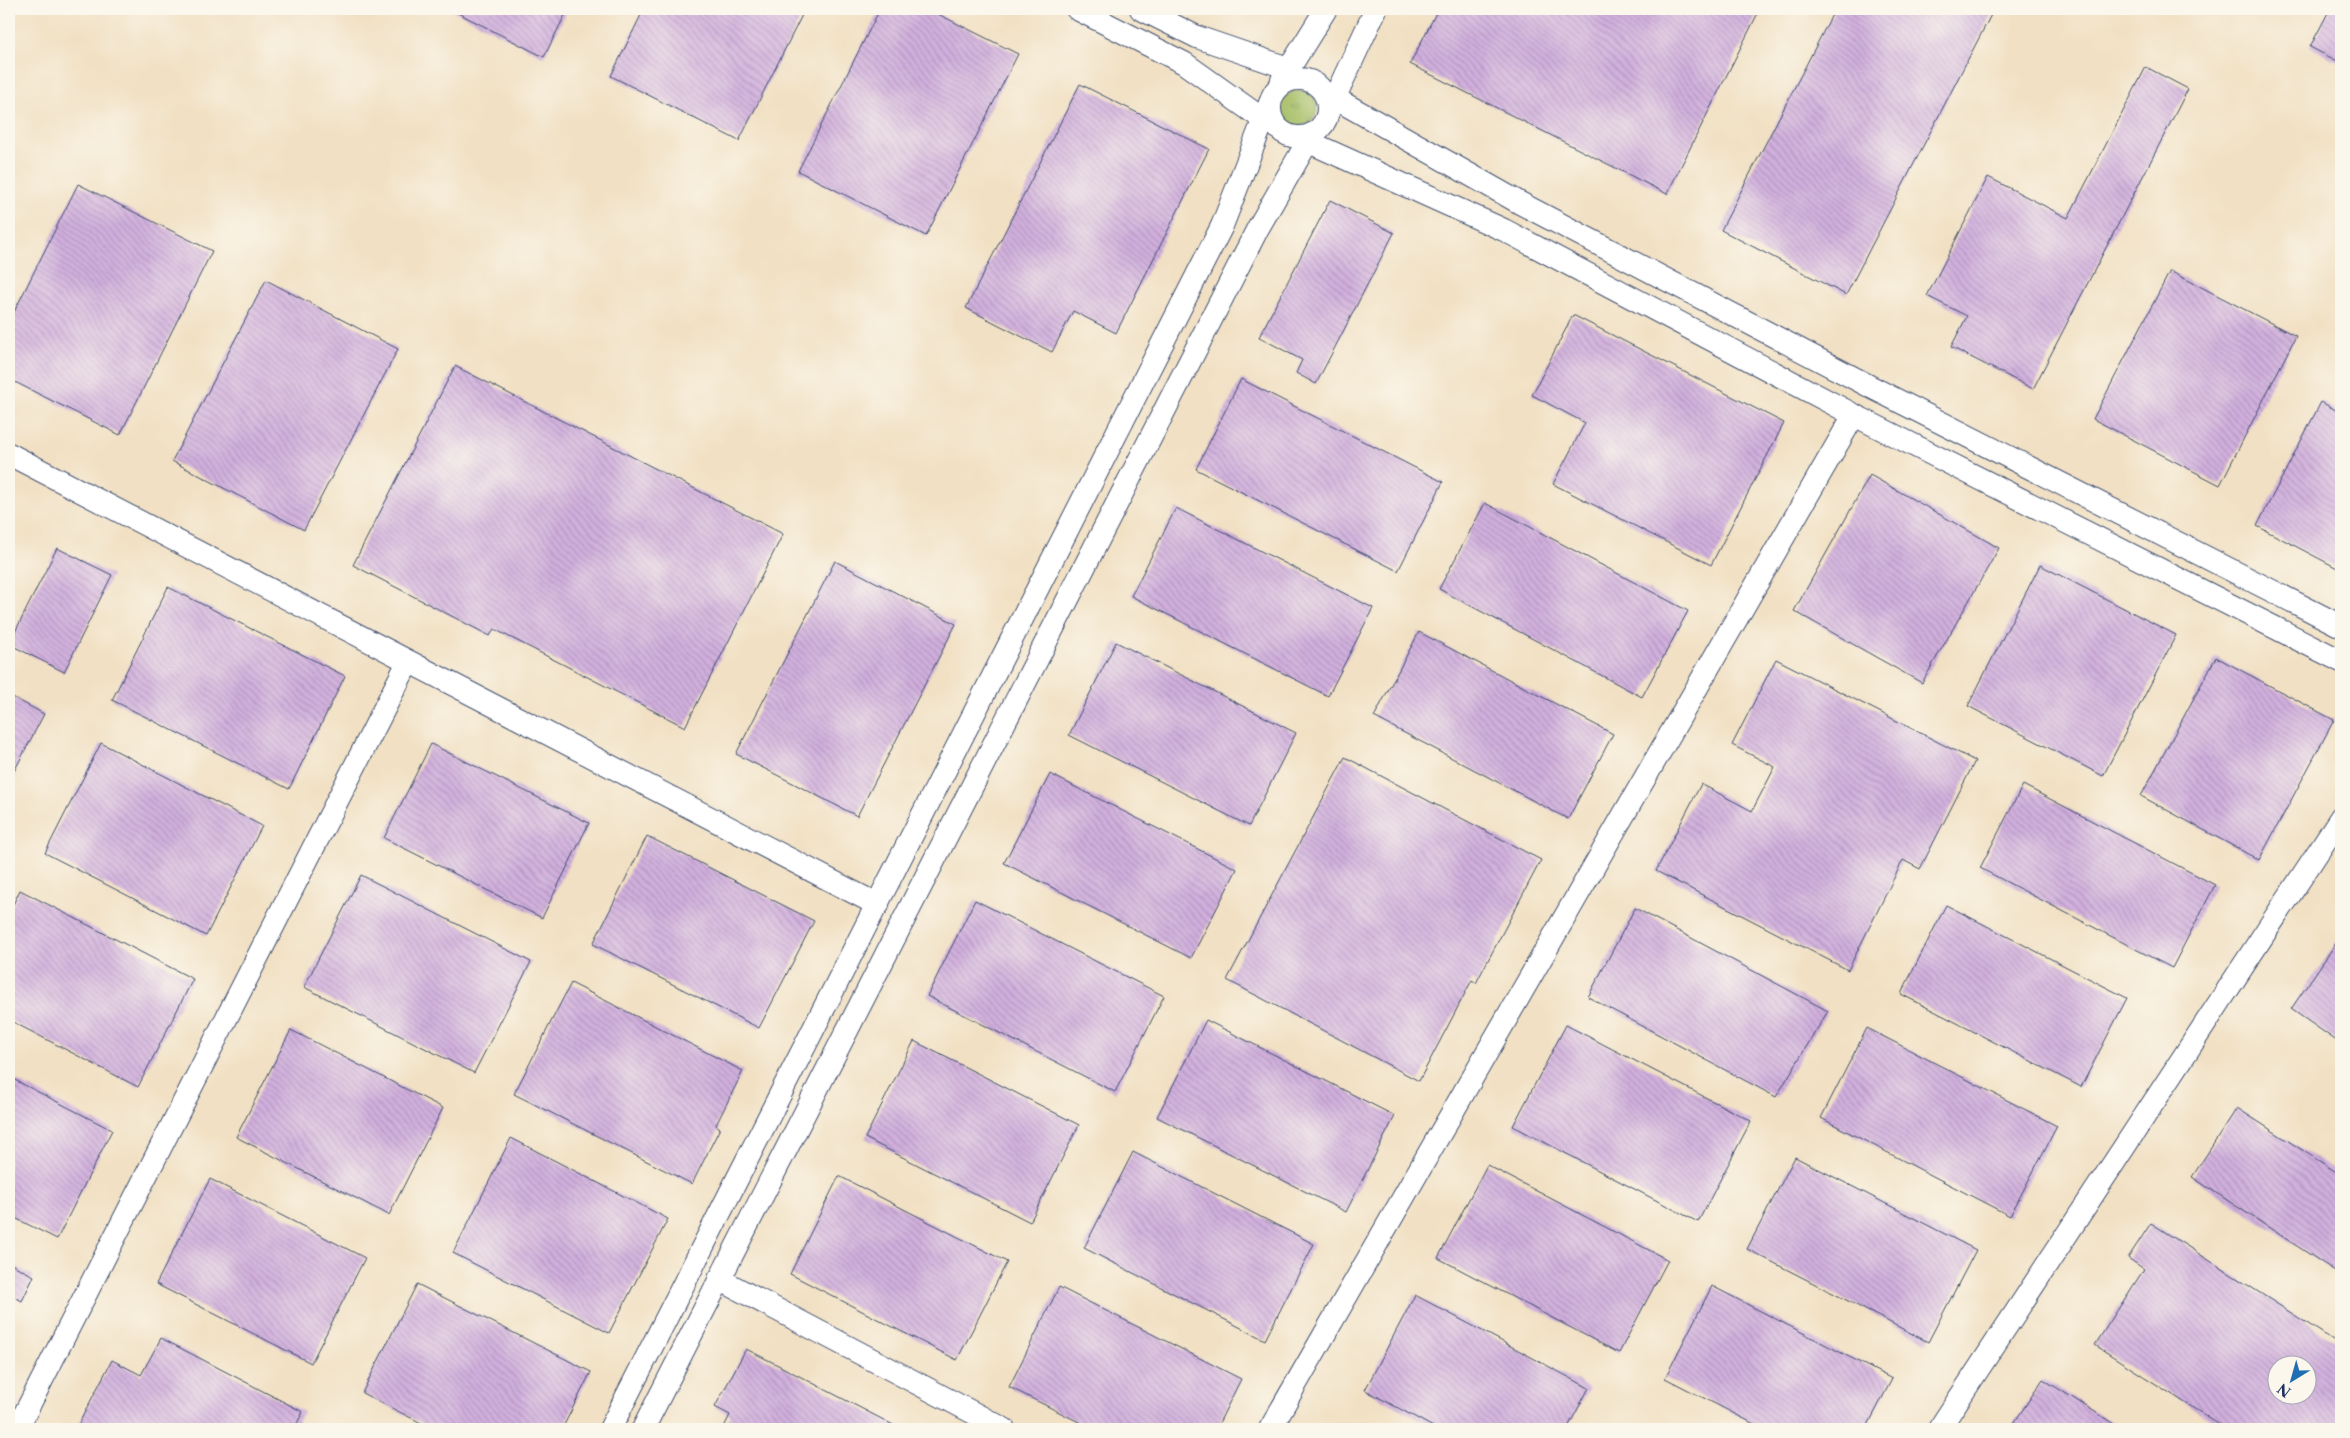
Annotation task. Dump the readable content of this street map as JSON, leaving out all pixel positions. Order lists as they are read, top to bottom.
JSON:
{
  "north": "bottom left"
}
